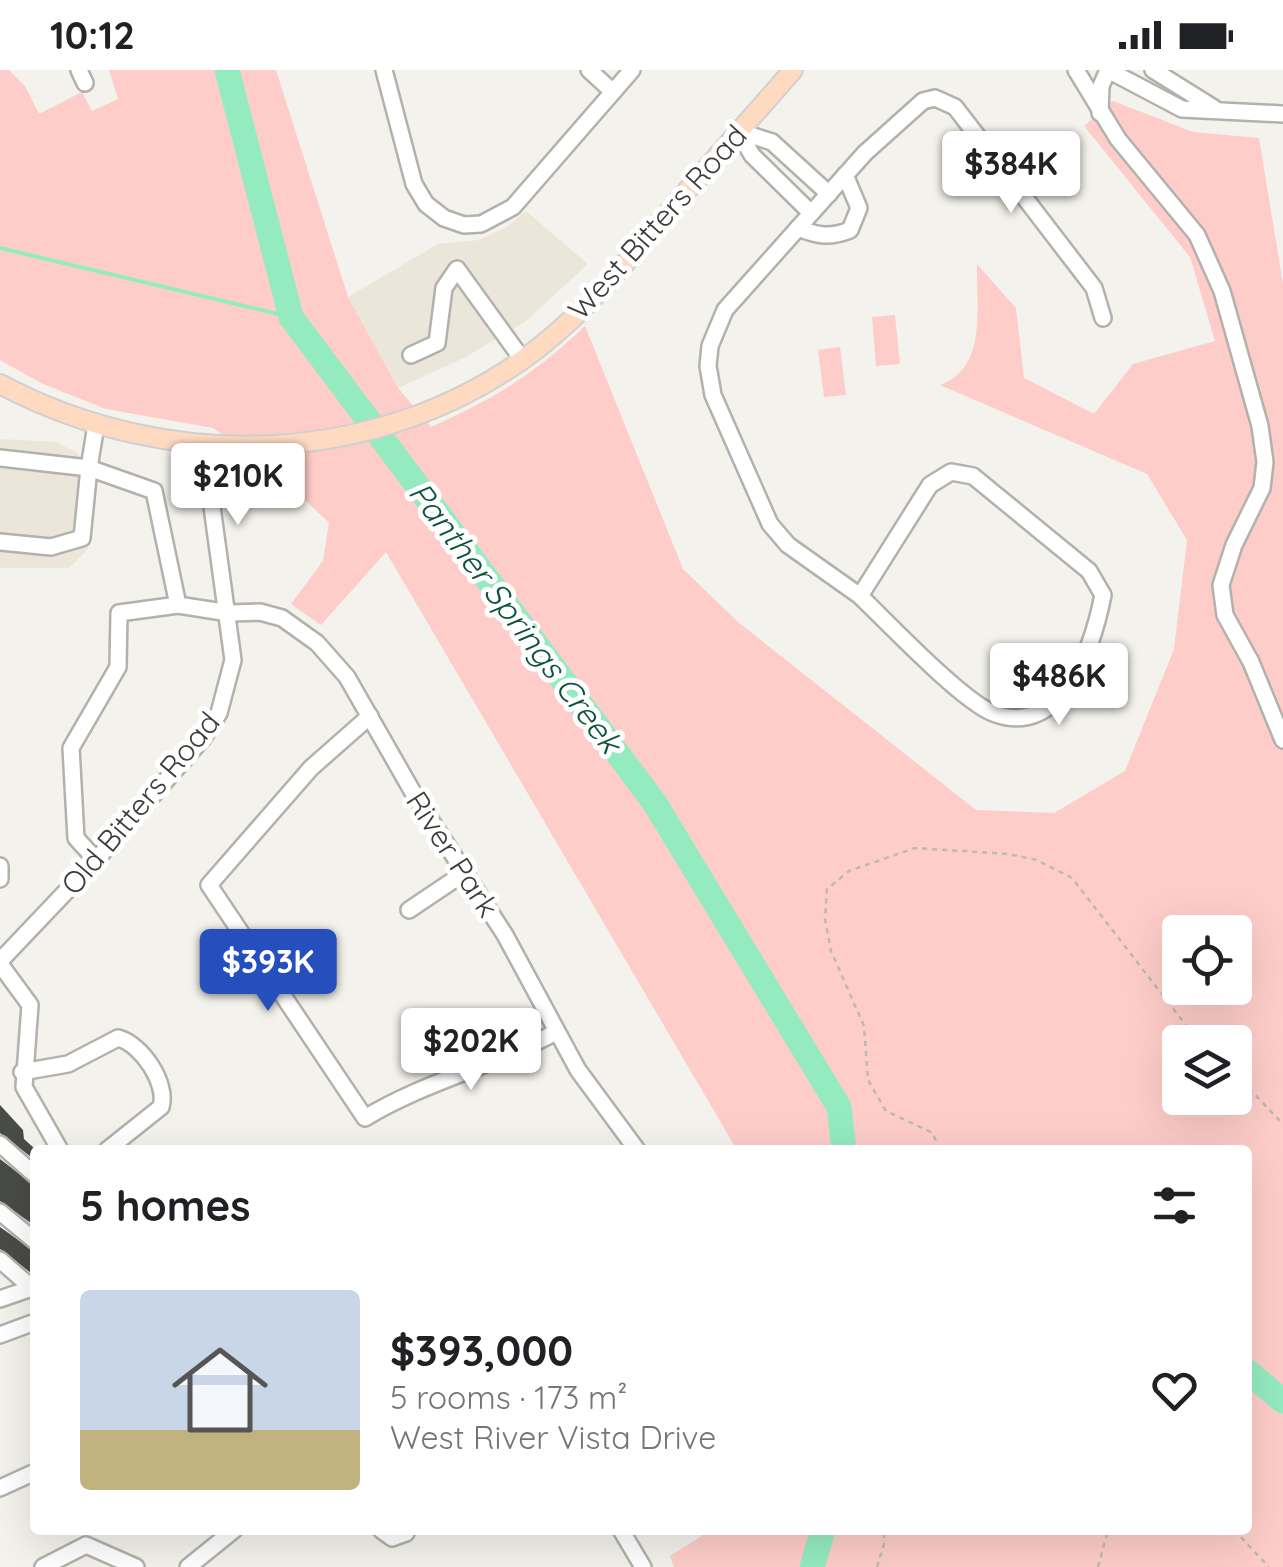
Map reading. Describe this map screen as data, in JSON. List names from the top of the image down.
{
  "streets": {
    "main road": ["West Bitters Road"],
    "street": ["Old Bitters Road", "River Park"]
  },
  "crossings": [
    ["West Bitters Road", "Old Bitters Road"],
    ["Old Bitters Road", "River Park"]
  ],
  "water": ["Panther Springs Creek"],
  "page": {
    "status": "10:12",
    "price": [
      "$384K",
      "$210K",
      "$486K",
      "$393K",
      "$202K"
    ],
    "heading": "5 homes",
    "list": [
      {
        "name": "$393,000",
        "note": "5 rooms · 173 m² · West River Vista Drive"
      }
    ]
  }
}
